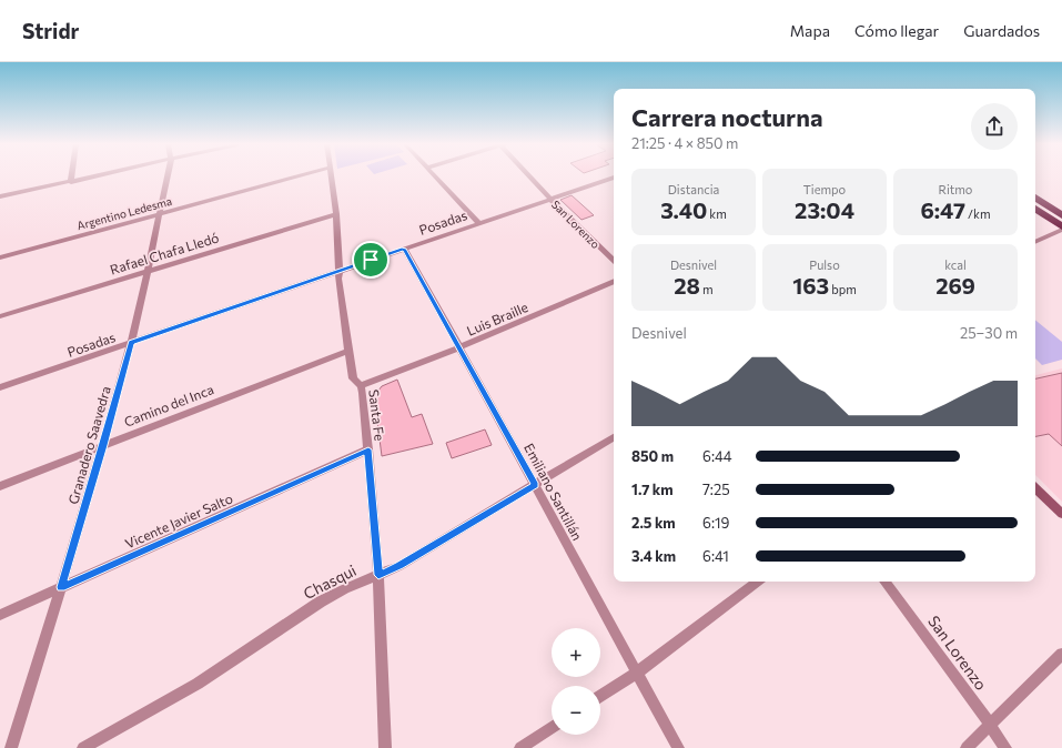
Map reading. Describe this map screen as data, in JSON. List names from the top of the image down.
{
  "streets": {
    "street": [
      "Argentino Ledesma",
      "Posadas",
      "San Lorenzo",
      "Rafael Chafa Lledó",
      "Luis Braille",
      "Camino del Inca",
      "Santa Fe",
      "Granadero Saavedra",
      "Emiliano Santillán",
      "Vicente Javier Salto",
      "Chasqui"
    ]
  },
  "crossings": [
    ["Argentino Ledesma", "Granadero Saavedra"],
    ["Posadas", "San Lorenzo"],
    ["Posadas", "Santa Fe"],
    ["Posadas", "Granadero Saavedra"],
    ["Posadas", "Emiliano Santillán"],
    ["Rafael Chafa Lledó", "Santa Fe"],
    ["Rafael Chafa Lledó", "Granadero Saavedra"],
    ["Luis Braille", "Santa Fe"],
    ["Luis Braille", "Emiliano Santillán"],
    ["Camino del Inca", "Santa Fe"],
    ["Camino del Inca", "Granadero Saavedra"],
    ["Santa Fe", "Vicente Javier Salto"],
    ["Santa Fe", "Chasqui"],
    ["Granadero Saavedra", "Vicente Javier Salto"],
    ["Emiliano Santillán", "Chasqui"]
  ],
  "page": {
    "header": "Stridr",
    "nav": ["Mapa", "Cómo llegar", "Guardados"],
    "heading": ["Carrera nocturna", "21:25 · 4 × 850 m"],
    "stats": [
      ["Distancia", "3.40 km"],
      ["Tiempo", "23:04"],
      ["Ritmo", "6:47 /km"],
      ["Desnivel", "28 m"],
      ["Pulso", "163 bpm"],
      ["kcal", "269"]
    ],
    "chart": ["Desnivel", "25–30 m"],
    "list": [
      {
        "name": "850 m",
        "note": "6:44"
      },
      {
        "name": "1.7 km",
        "note": "7:25"
      },
      {
        "name": "2.5 km",
        "note": "6:19"
      },
      {
        "name": "3.4 km",
        "note": "6:41"
      }
    ],
    "map_buttons": ["+", "−"]
  }
}
